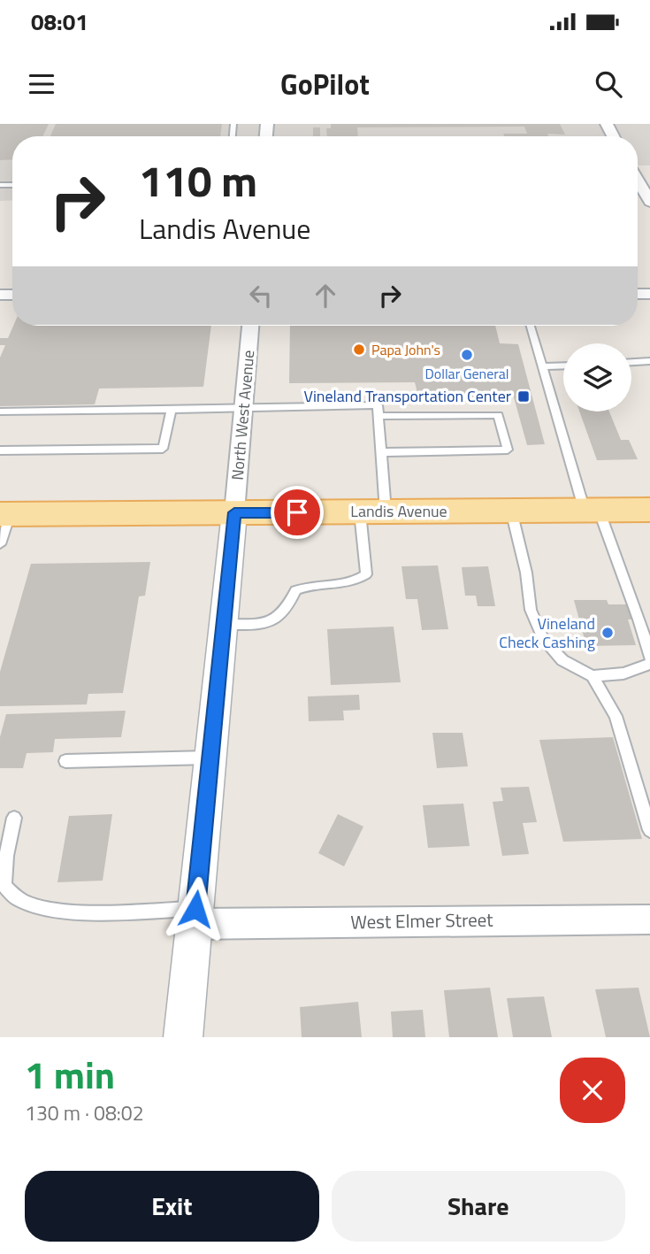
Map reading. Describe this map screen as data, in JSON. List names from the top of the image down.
{
  "streets": {
    "main road": ["Landis Avenue"],
    "street": ["North West Avenue", "West Elmer Street"]
  },
  "crossings": [
    ["North West Avenue", "Landis Avenue"]
  ],
  "places": {
    "other": ["Papa John's", "Dollar General", "Vineland Check Cashing"],
    "transit": ["Vineland Transportation Center"]
  },
  "page": {
    "status": "08:01",
    "header": "GoPilot",
    "turn": ["110 m", "Landis Avenue"],
    "heading": ["1 min", "130 m · 08:02"],
    "buttons": ["Exit", "Share"]
  }
}
